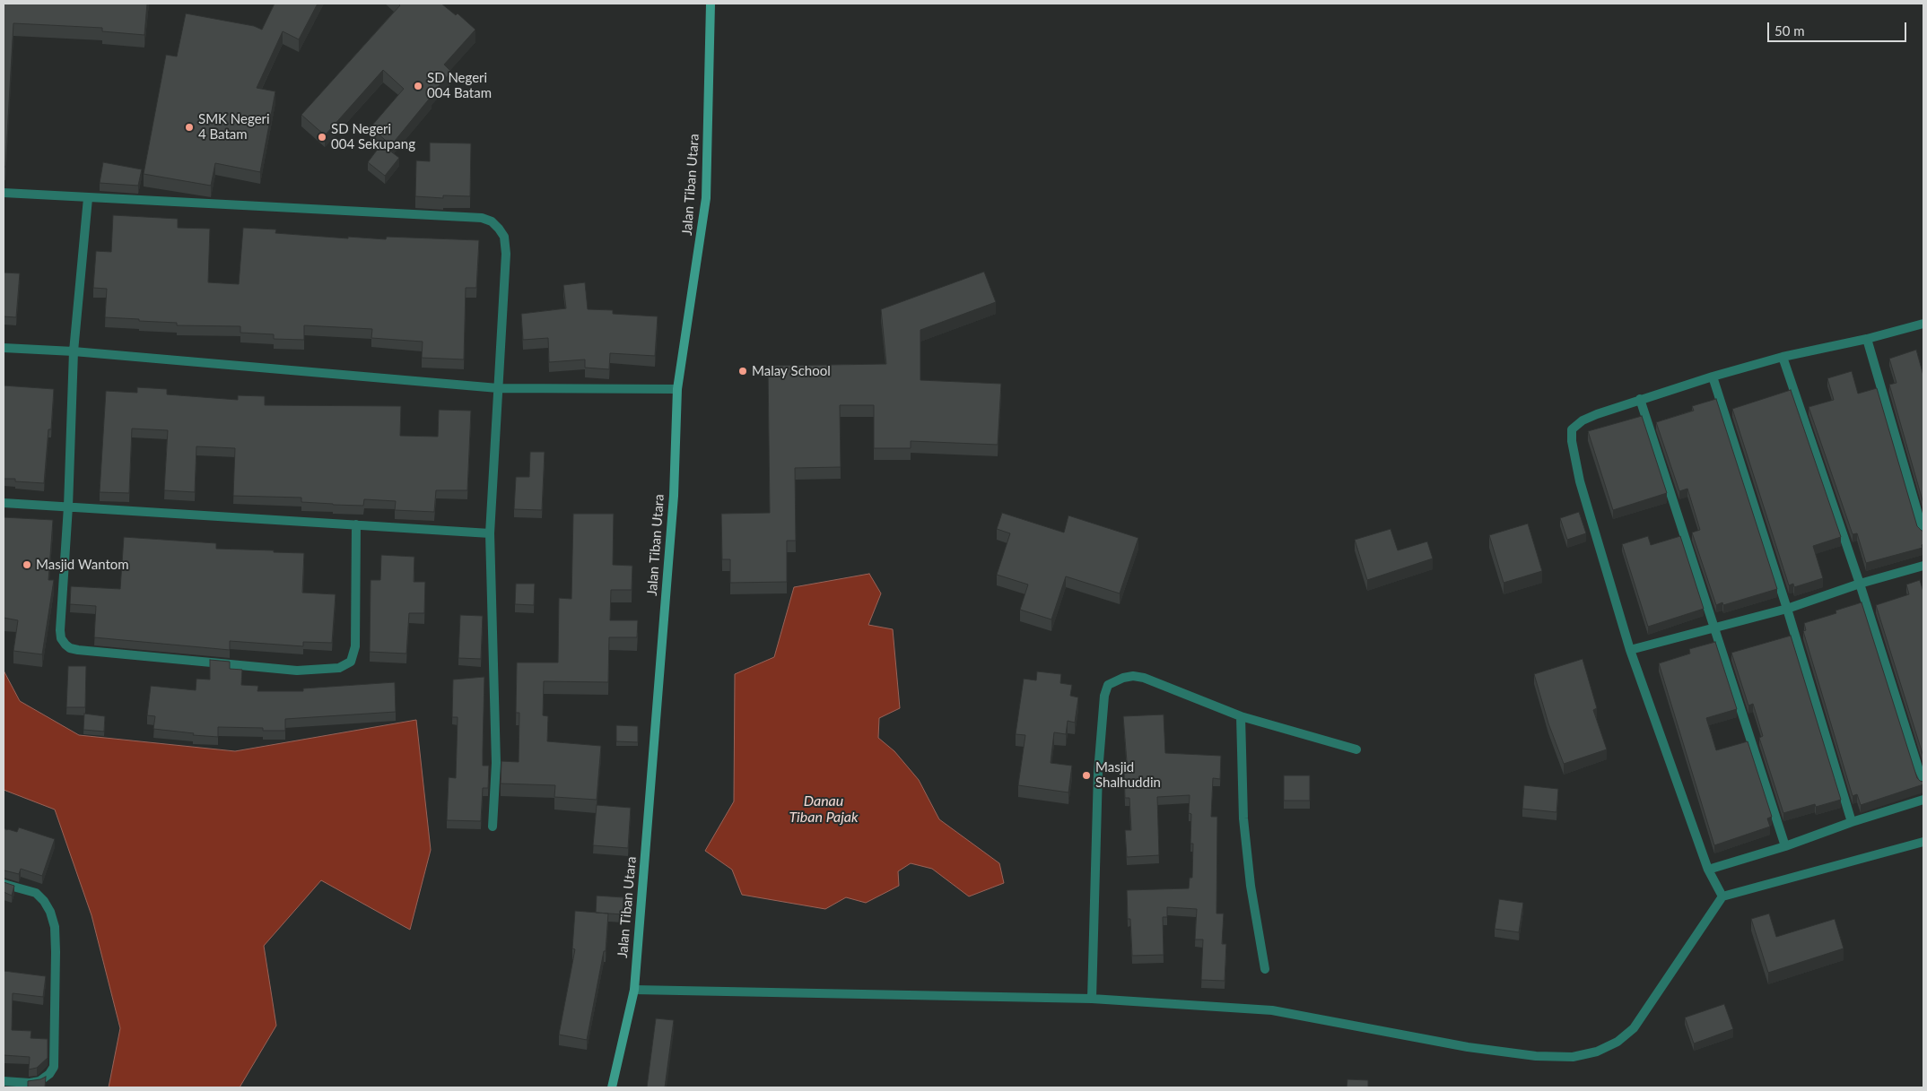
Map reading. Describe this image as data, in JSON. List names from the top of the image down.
{
  "streets": {
    "street": ["Jalan Tiban Utara"]
  },
  "water": ["Danau Tiban Pajak"],
  "places": [
    "SD Negeri 004 Batam",
    "SMK Negeri 4 Batam",
    "SD Negeri 004 Sekupang",
    "Malay School",
    "Masjid Wantom",
    "Masjid Shalhuddin"
  ],
  "scale_bar": "50 m"
}
